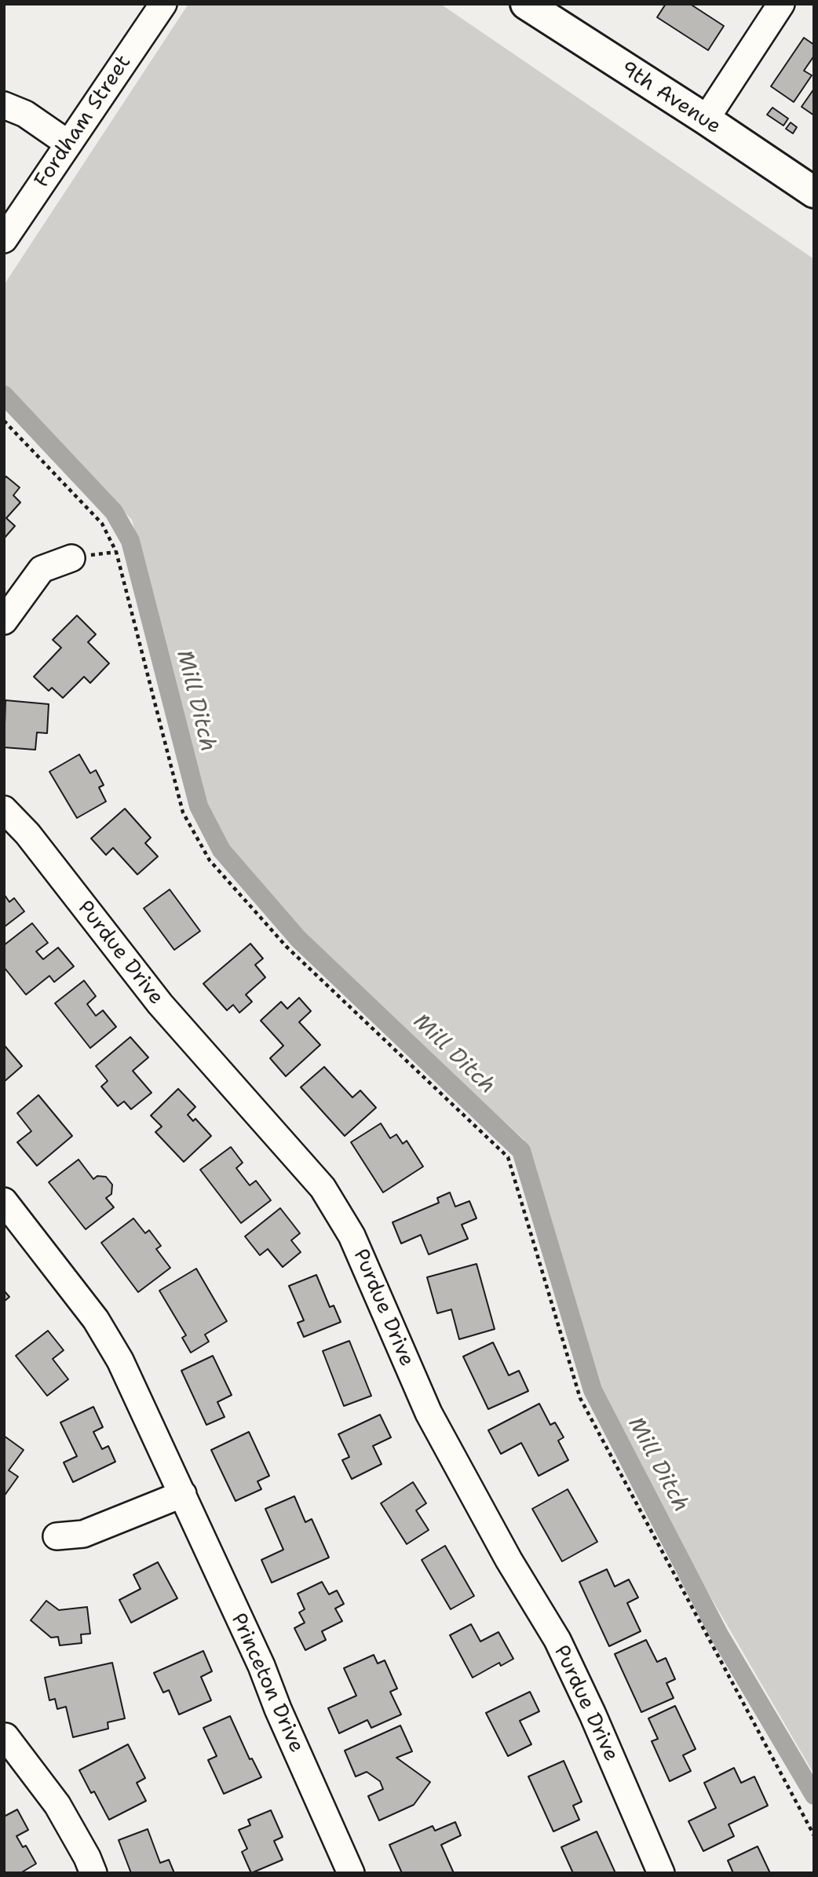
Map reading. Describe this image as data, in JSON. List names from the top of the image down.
{
  "streets": {
    "main road": ["9th Avenue"],
    "street": ["Fordham Street", "Purdue Drive", "Princeton Drive"]
  },
  "water": ["Mill Ditch"]
}
